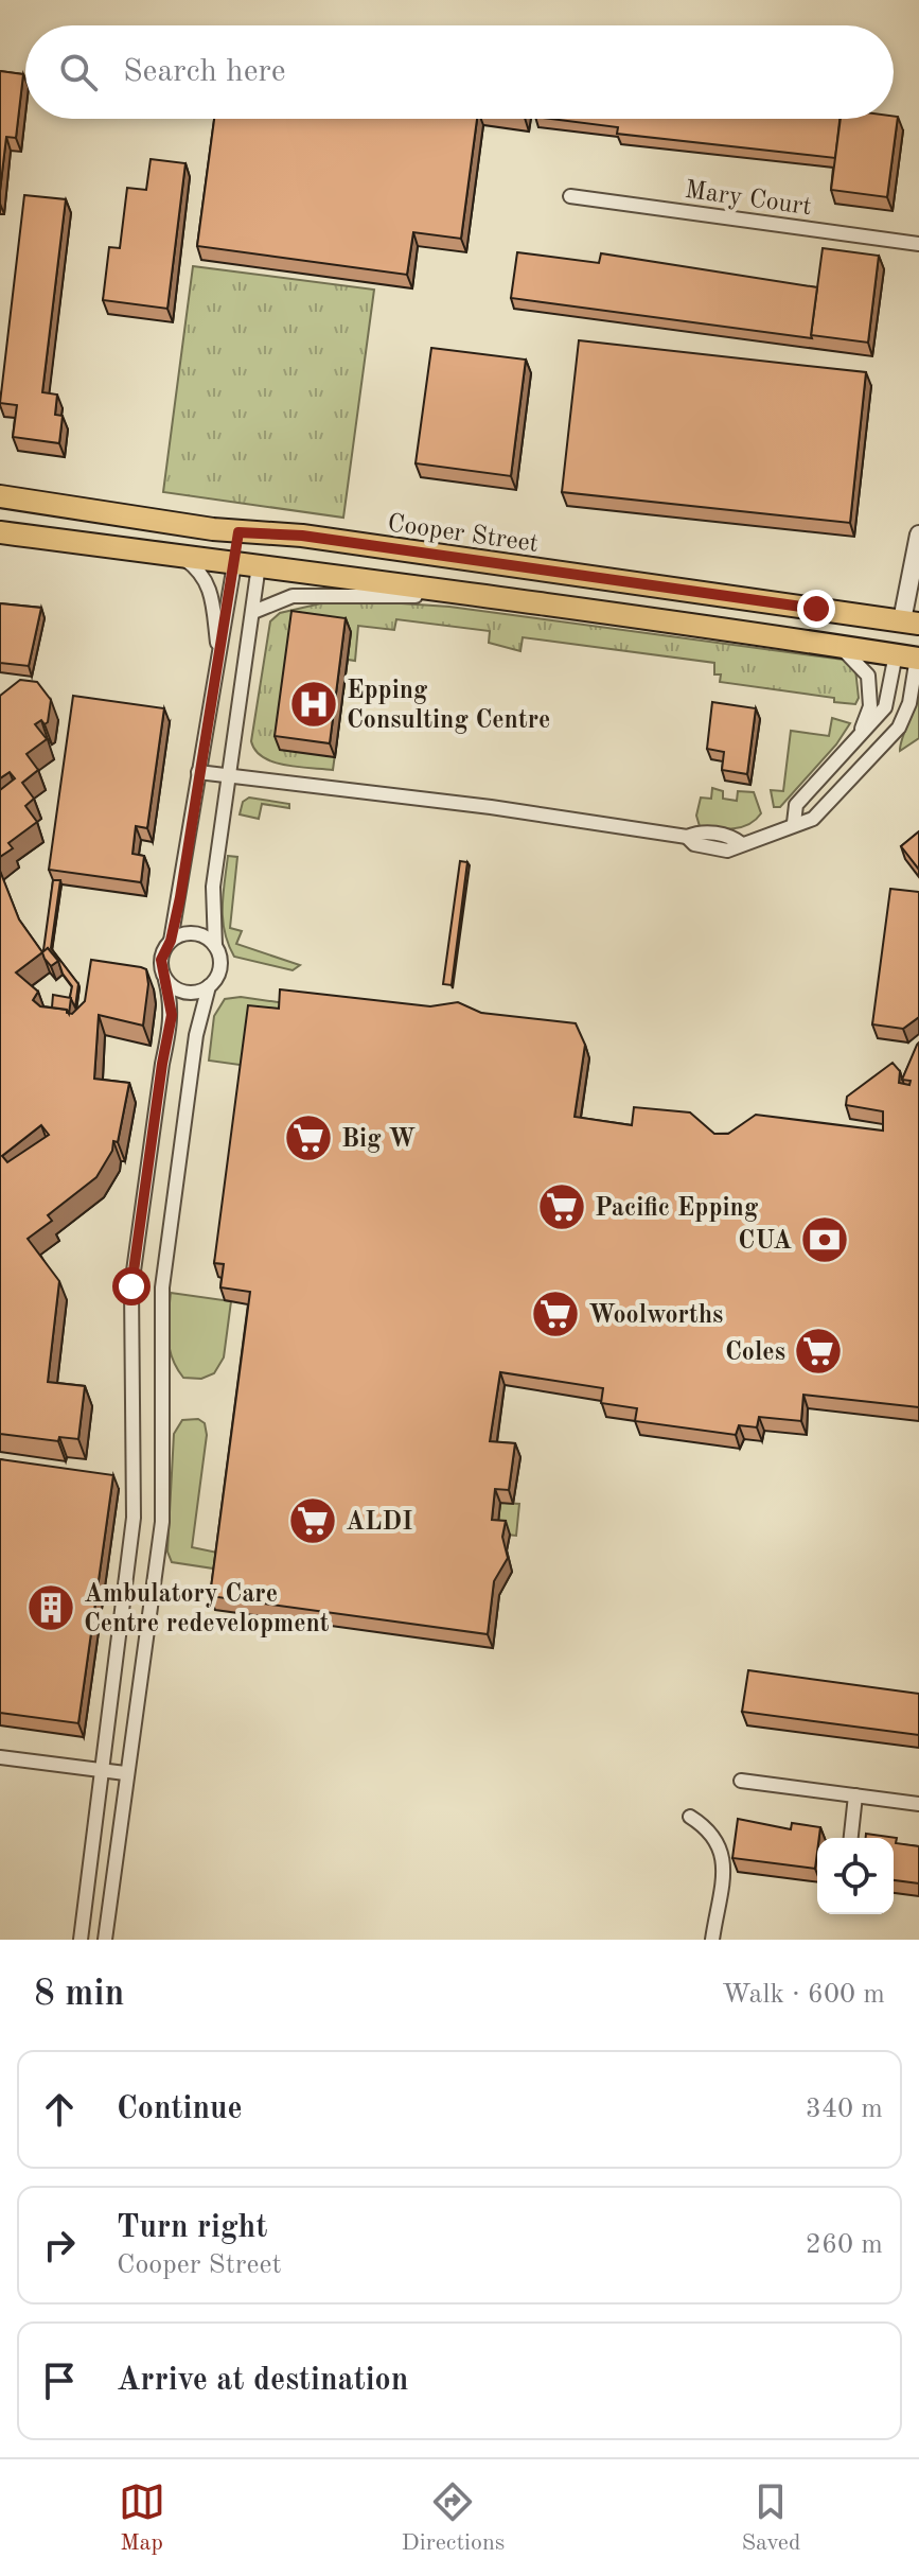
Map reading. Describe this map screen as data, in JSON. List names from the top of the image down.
{
  "streets": {
    "main road": ["Cooper Street"],
    "street": ["Mary Court"]
  },
  "places": {
    "hospital": ["Epping Consulting Centre"],
    "supermarket": [
      "Big W",
      "Pacific Epping",
      "Woolworths",
      "Coles",
      "ALDI"
    ],
    "bank": ["CUA"],
    "building": ["Ambulatory Care Centre redevelopment"]
  },
  "page": {
    "search": "Search here",
    "heading": ["8 min", "Walk · 600 m"],
    "list": [
      ["Continue", "340 m"],
      ["Turn right", "Cooper Street", "260 m"],
      "Arrive at destination"
    ],
    "nav": ["Map", "Directions", "Saved"]
  }
}
